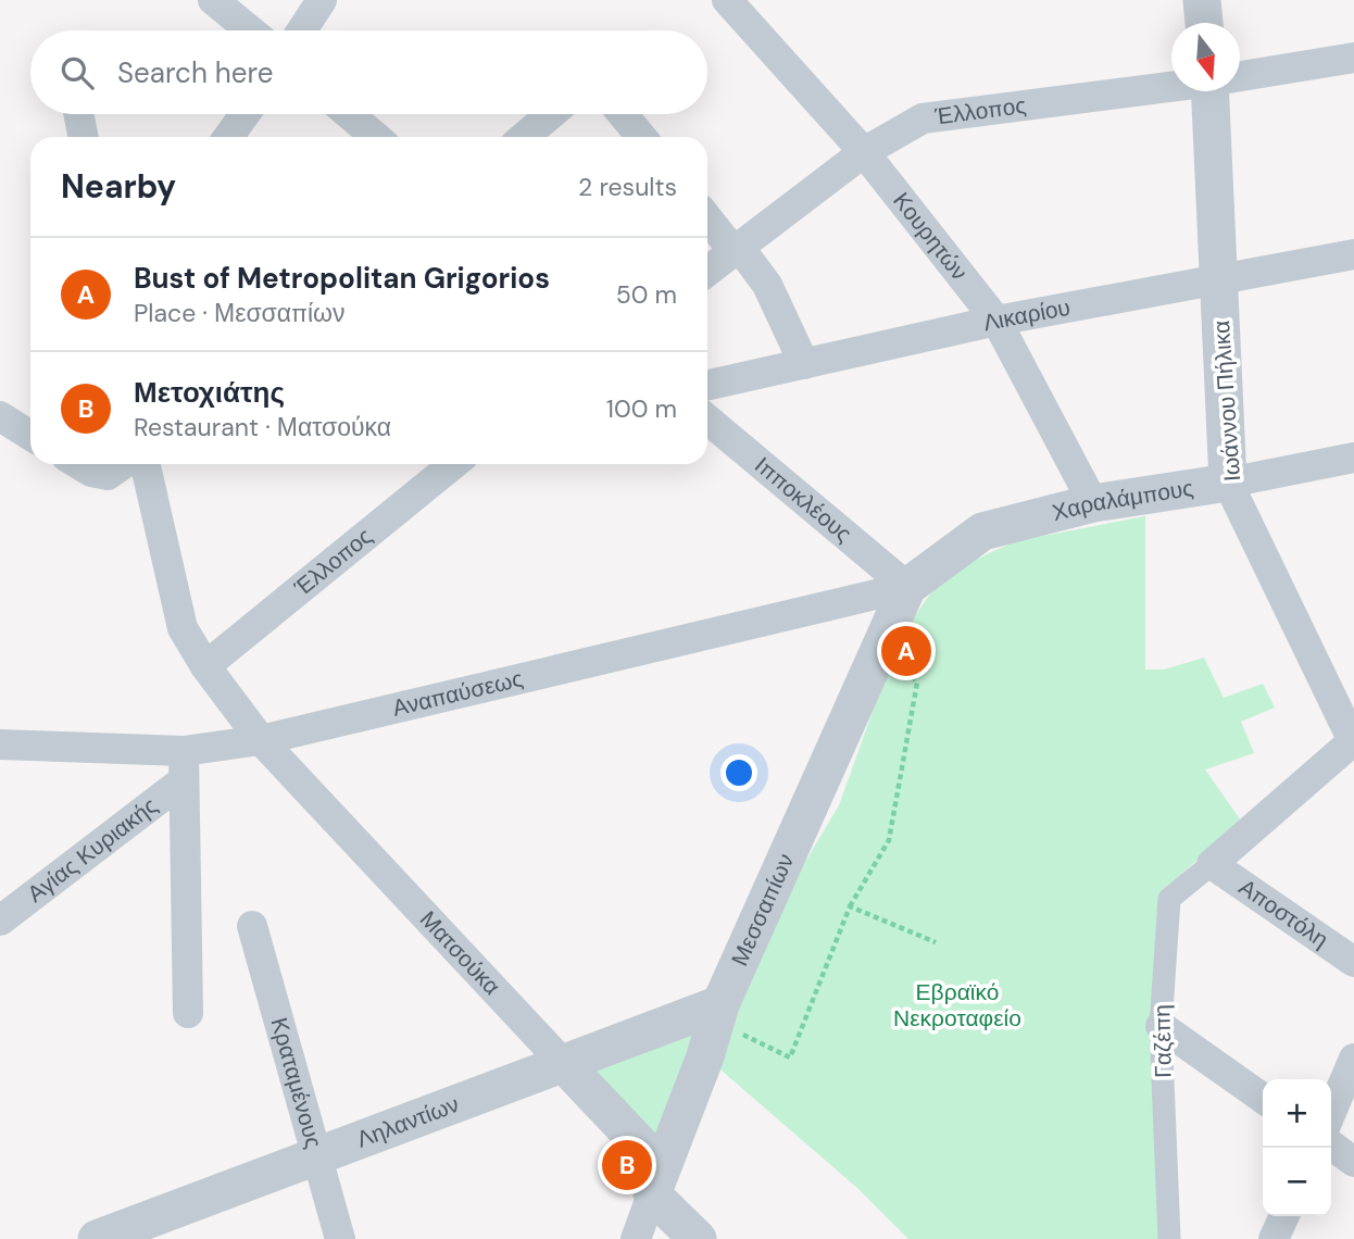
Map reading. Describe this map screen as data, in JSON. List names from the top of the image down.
{
  "streets": {
    "street": [
      "Έλλοπος",
      "Κουρητών",
      "Λικαρίου",
      "Ιωάννου Πήλικα",
      "Ιπποκλέους",
      "Χαραλάμπους",
      "Αναπαύσεως",
      "Αγίας Κυριακής",
      "Μεσσαπίων",
      "Αποστόλη",
      "Ματσούκα",
      "Γαζέπη",
      "Κραταμένους",
      "Ληλαντίων"
    ]
  },
  "crossings": [
    ["Έλλοπος", "Κουρητών"],
    ["Κουρητών", "Λικαρίου"],
    ["Κουρητών", "Χαραλάμπους"],
    ["Λικαρίου", "Ιωάννου Πήλικα"],
    ["Ιωάννου Πήλικα", "Χαραλάμπους"],
    ["Ιπποκλέους", "Χαραλάμπους"],
    ["Ιπποκλέους", "Αναπαύσεως"],
    ["Ιπποκλέους", "Μεσσαπίων"],
    ["Χαραλάμπους", "Αναπαύσεως"],
    ["Χαραλάμπους", "Μεσσαπίων"],
    ["Αναπαύσεως", "Αγίας Κυριακής"],
    ["Αναπαύσεως", "Μεσσαπίων"],
    ["Αναπαύσεως", "Ματσούκα"],
    ["Μεσσαπίων", "Ματσούκα"],
    ["Μεσσαπίων", "Ληλαντίων"],
    ["Αποστόλη", "Γαζέπη"],
    ["Ματσούκα", "Ληλαντίων"],
    ["Κραταμένους", "Ληλαντίων"]
  ],
  "parks": ["Εβραϊκό Νεκροταφείο"],
  "north": "bottom",
  "page": {
    "search": "Search here",
    "heading": ["Nearby", "2 results"],
    "list": [
      {
        "mark": "A",
        "name": "Bust of Metropolitan Grigorios",
        "note": "Place · Μεσσαπίων",
        "value": "50 m"
      },
      {
        "mark": "B",
        "name": "Μετοχιάτης",
        "note": "Restaurant · Ματσούκα",
        "value": "100 m"
      }
    ],
    "pins": ["A", "B"],
    "map_buttons": ["+", "−"]
  }
}
